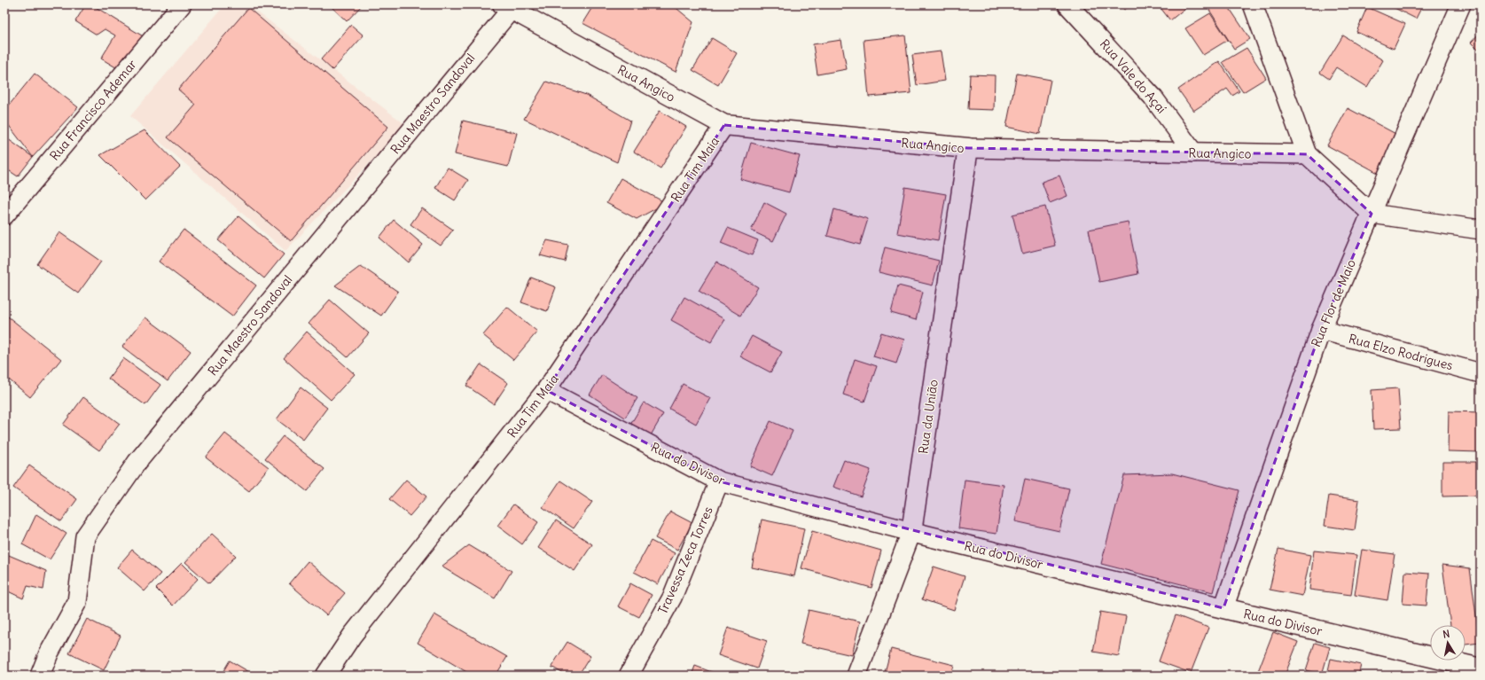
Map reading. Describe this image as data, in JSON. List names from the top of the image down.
{
  "streets": {
    "street": [
      "Rua Vale do Açaí",
      "Rua Angico",
      "Rua Maestro Sandoval",
      "Rua Francisco Ademar",
      "Rua Tim Maia",
      "Rua Flor de Maio",
      "Rua Elzo Rodrigues",
      "Rua da União",
      "Rua do Divisor",
      "Travessa Zeca Torres"
    ]
  },
  "crossings": [
    ["Rua Vale do Açaí", "Rua Angico"],
    ["Rua Angico", "Rua Maestro Sandoval"],
    ["Rua Angico", "Rua Tim Maia"],
    ["Rua Angico", "Rua da União"],
    ["Rua Tim Maia", "Rua do Divisor"],
    ["Rua Flor de Maio", "Rua Elzo Rodrigues"],
    ["Rua Flor de Maio", "Rua do Divisor"],
    ["Rua da União", "Rua do Divisor"],
    ["Rua do Divisor", "Travessa Zeca Torres"]
  ],
  "north": "top"
}
